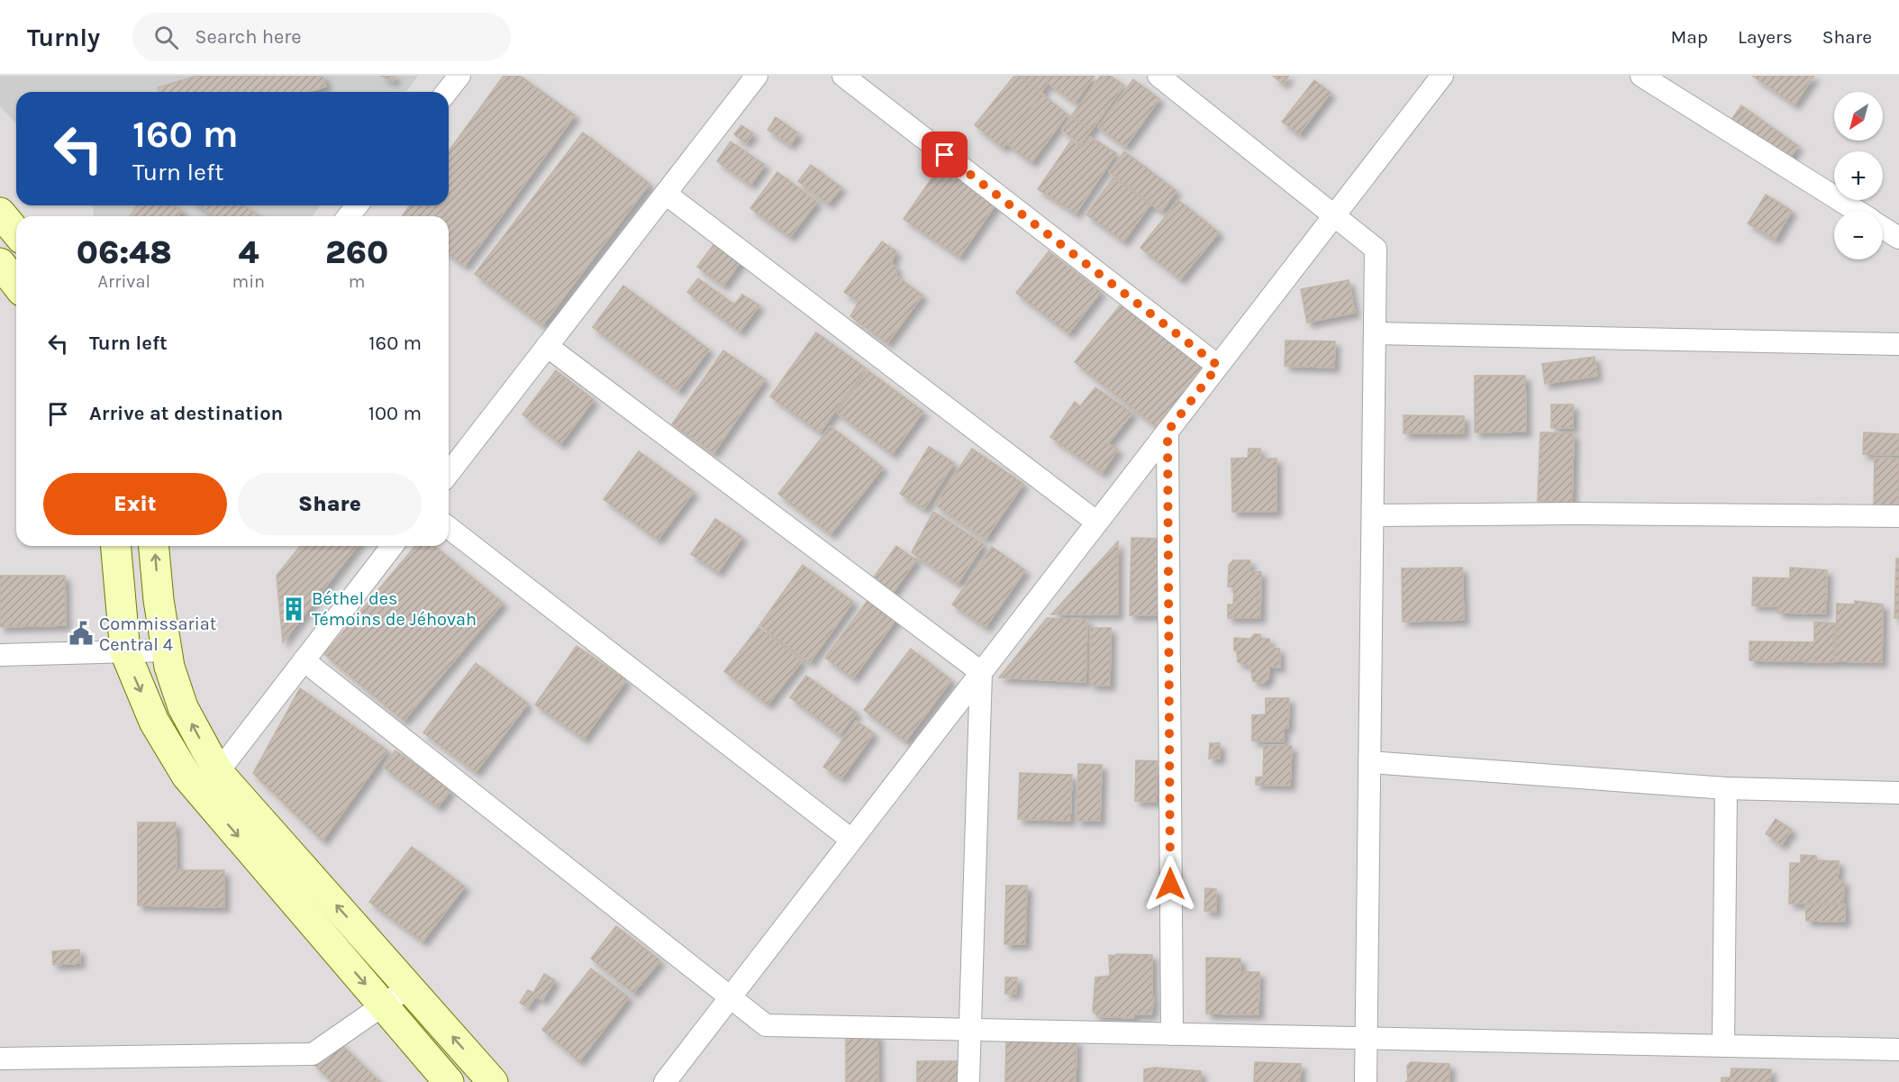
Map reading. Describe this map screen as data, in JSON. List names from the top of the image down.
{
  "places": {
    "building": ["Béthel des Témoins de Jéhovah"],
    "public building": ["Commissariat Central 4"]
  },
  "north": "bottom left",
  "page": {
    "header": "Turnly",
    "search": "Search here",
    "nav": ["Map", "Layers", "Share"],
    "map_buttons": ["+", "−"],
    "turn": ["160 m", "Turn left"],
    "eta": [
      "06:48",
      "Arrival",
      "4",
      "min",
      "260",
      "m"
    ],
    "list": [
      {
        "name": "Turn left",
        "value": "160 m"
      },
      {
        "name": "Arrive at destination",
        "value": "100 m"
      }
    ],
    "buttons": ["Exit", "Share"]
  }
}
